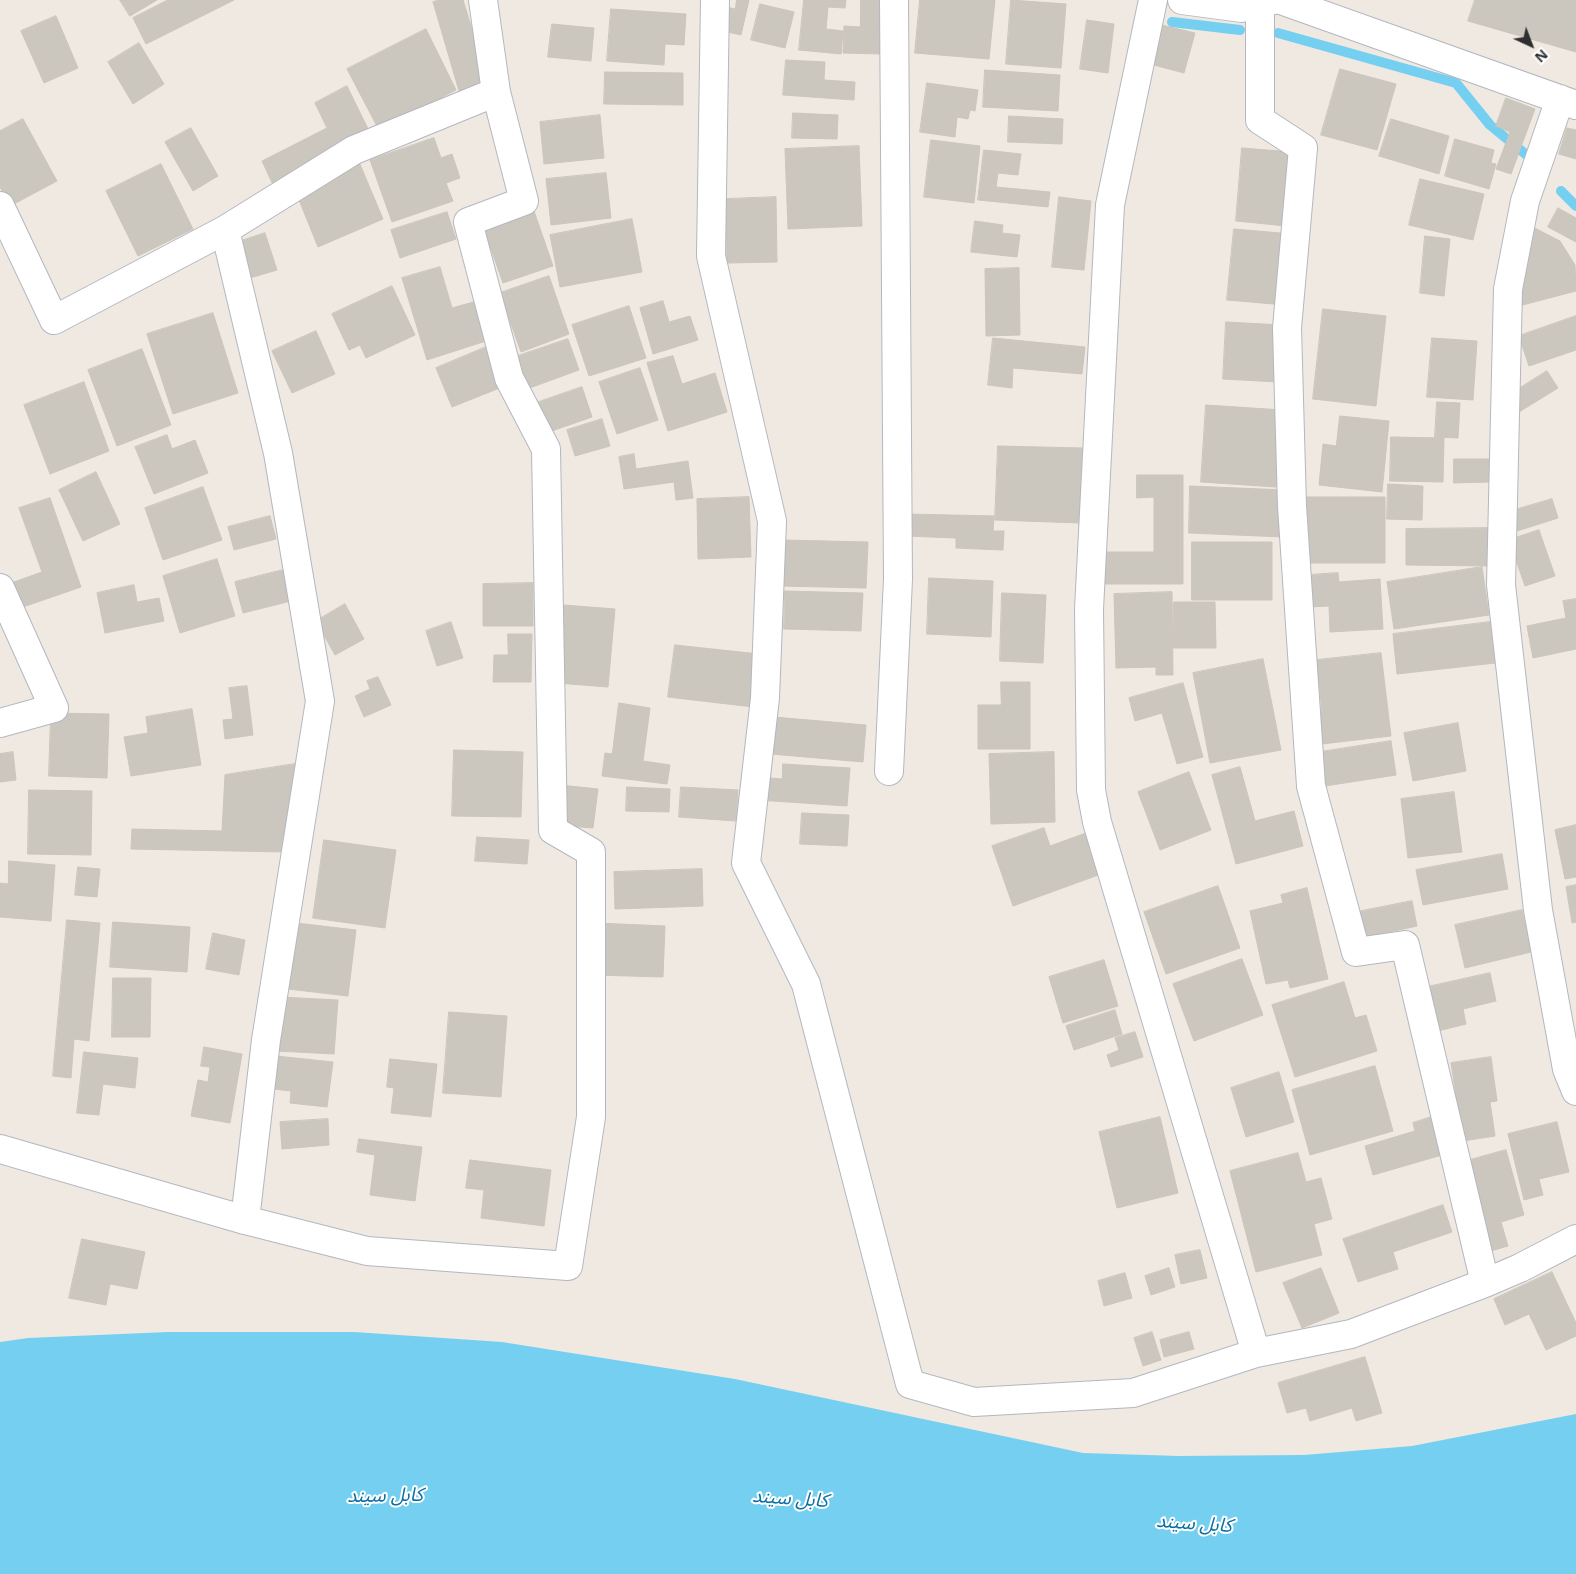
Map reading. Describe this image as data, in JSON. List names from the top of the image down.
{
  "water": ["کابل سيند"],
  "north": "bottom right"
}
